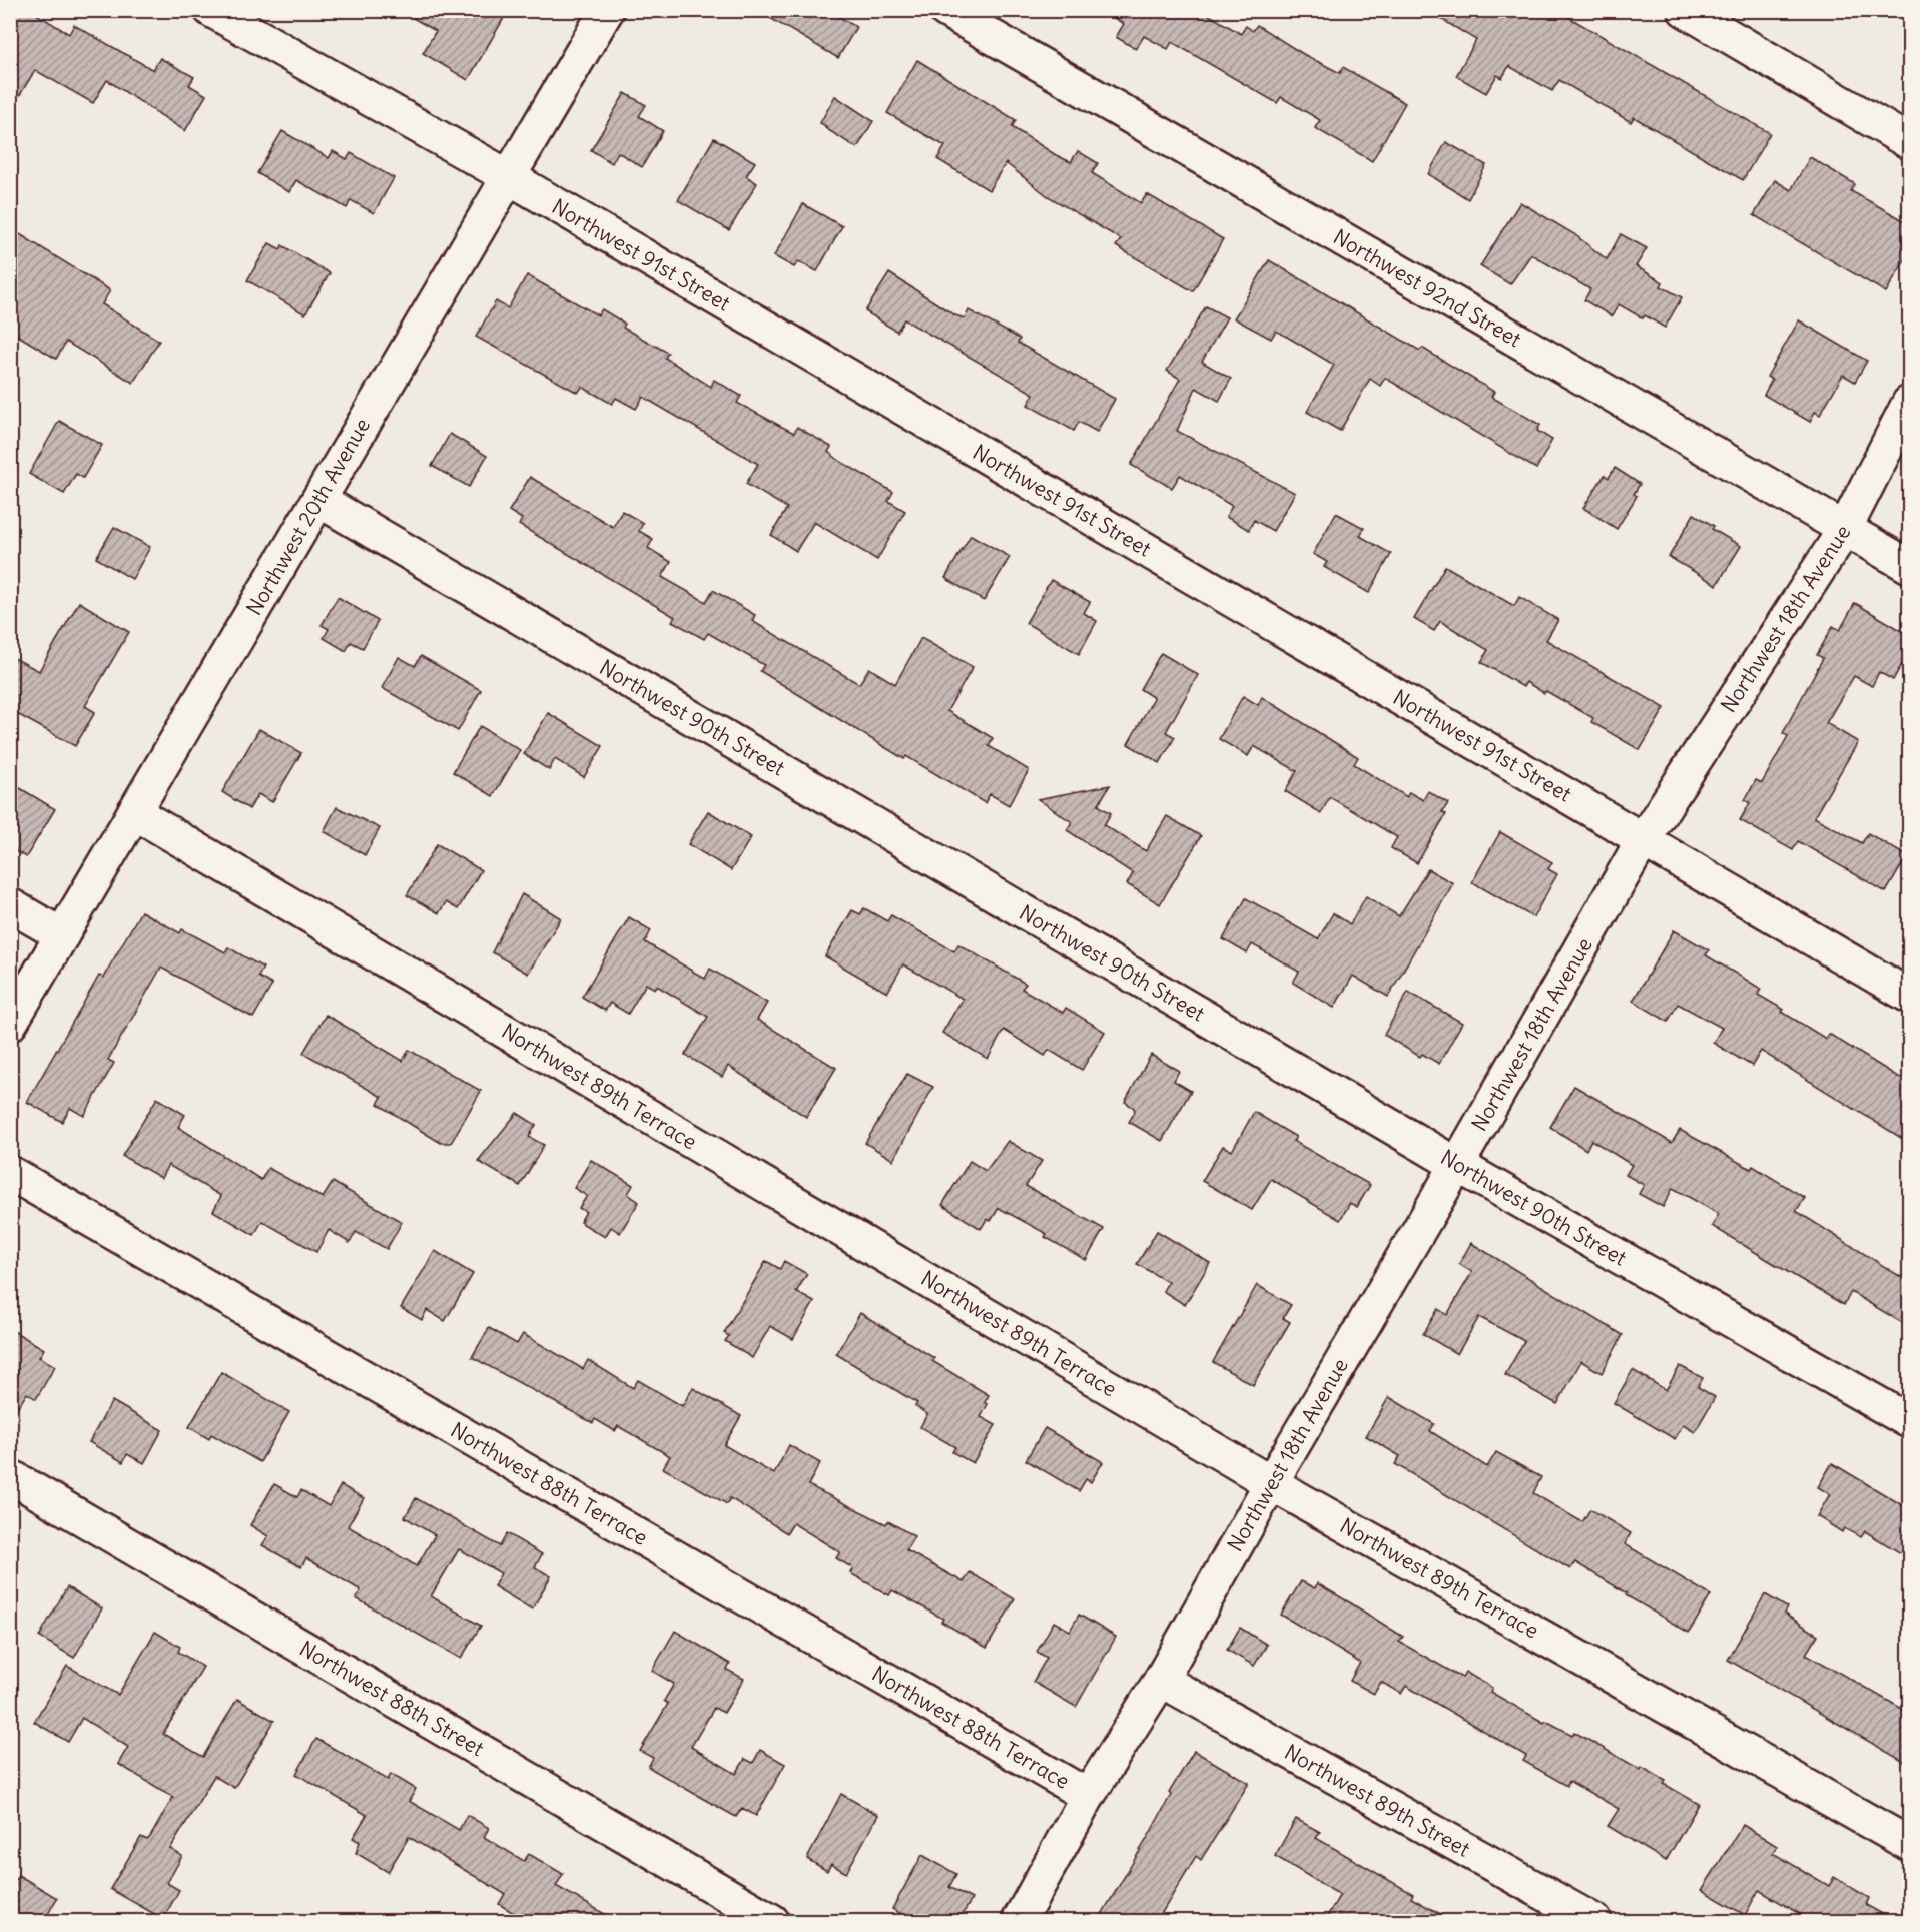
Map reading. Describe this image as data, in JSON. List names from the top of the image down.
{
  "streets": {
    "street": [
      "Northwest 91st Street",
      "Northwest 92nd Street",
      "Northwest 20th Avenue",
      "Northwest 18th Avenue",
      "Northwest 90th Street",
      "Northwest 89th Terrace",
      "Northwest 88th Terrace",
      "Northwest 88th Street",
      "Northwest 89th Street"
    ]
  },
  "crossings": [
    ["Northwest 91st Street", "Northwest 20th Avenue"],
    ["Northwest 91st Street", "Northwest 18th Avenue"],
    ["Northwest 92nd Street", "Northwest 18th Avenue"],
    ["Northwest 20th Avenue", "Northwest 90th Street"],
    ["Northwest 20th Avenue", "Northwest 89th Terrace"],
    ["Northwest 18th Avenue", "Northwest 90th Street"],
    ["Northwest 18th Avenue", "Northwest 89th Terrace"],
    ["Northwest 18th Avenue", "Northwest 88th Terrace"],
    ["Northwest 18th Avenue", "Northwest 89th Street"]
  ]
}
